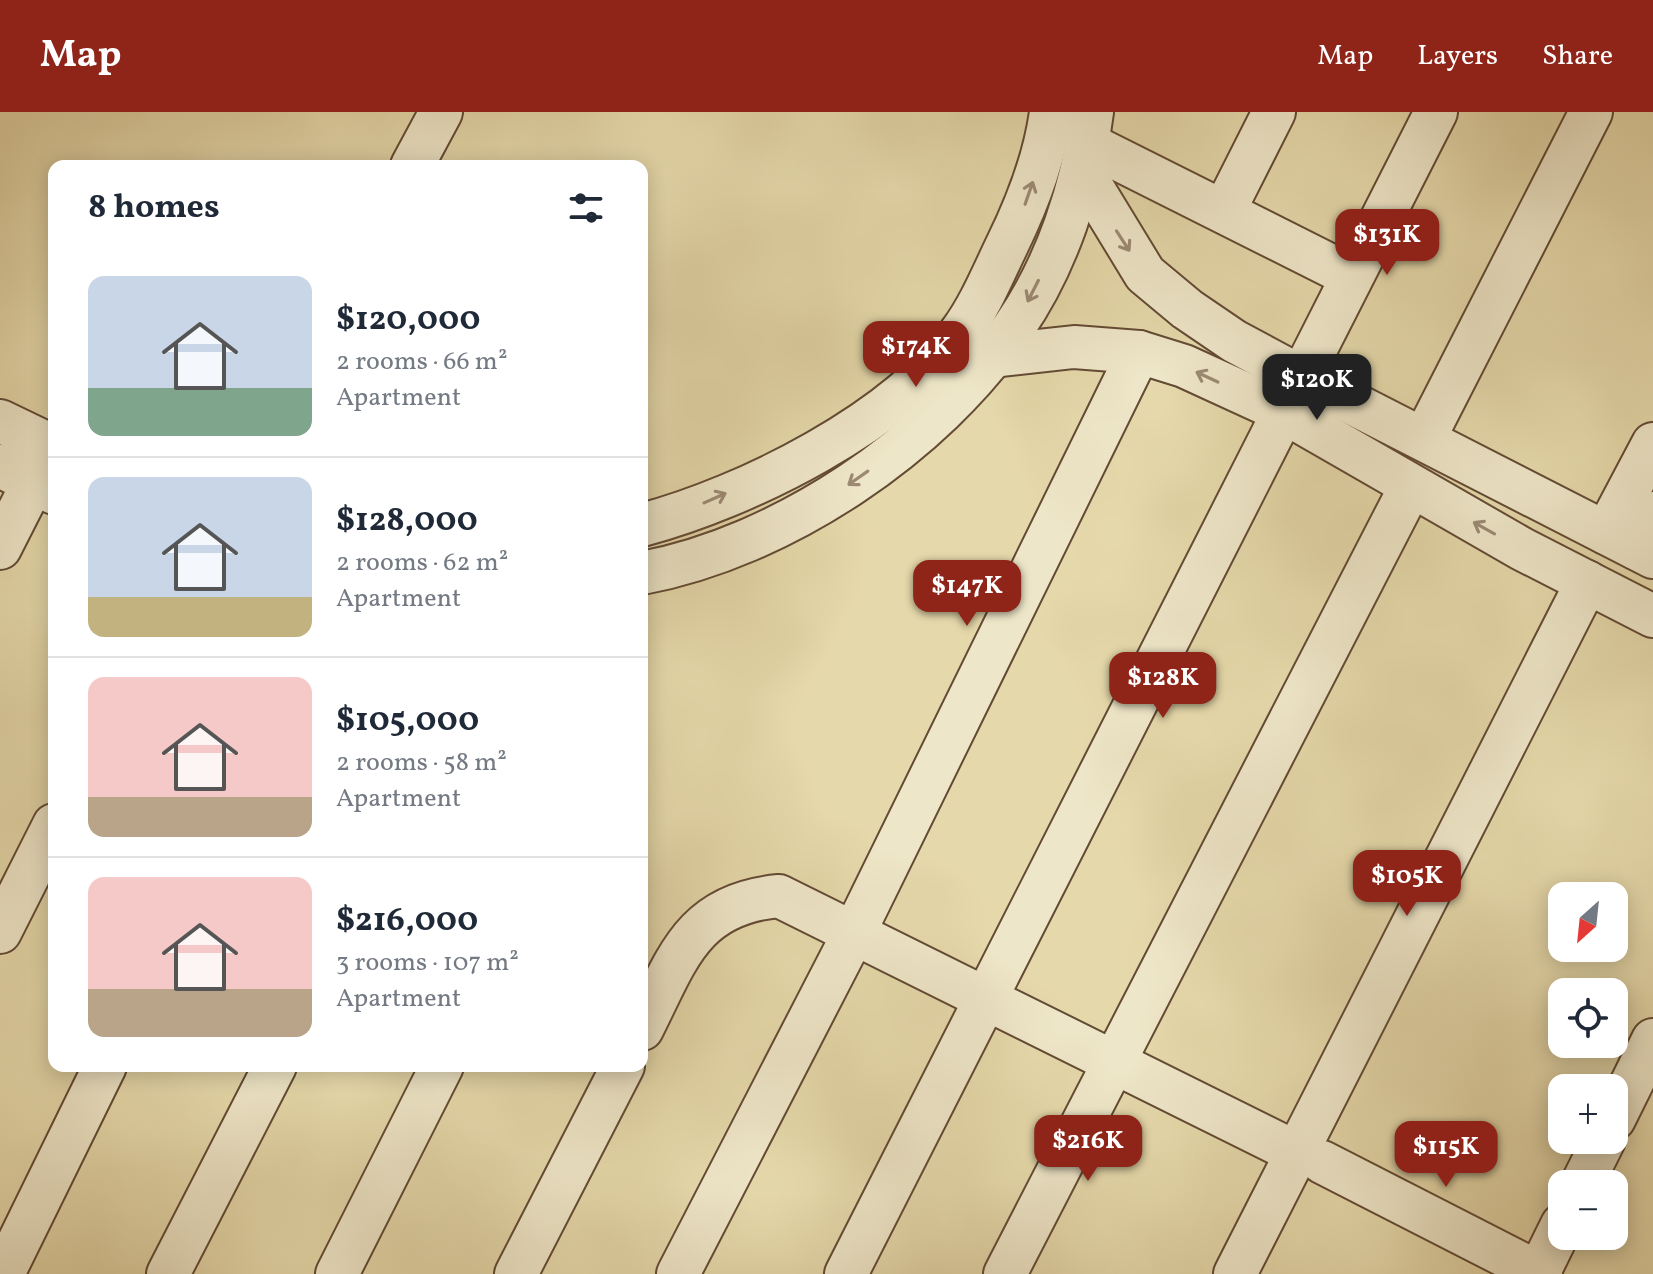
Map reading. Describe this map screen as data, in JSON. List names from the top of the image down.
{
  "north": "bottom left",
  "page": {
    "header": "Map",
    "nav": ["Map", "Layers", "Share"],
    "heading": "8 homes",
    "price": [
      "$131K",
      "$174K",
      "$120K",
      "$147K",
      "$128K",
      "$105K",
      "$216K",
      "$115K"
    ],
    "list": [
      {
        "name": "$120,000",
        "note": "2 rooms · 66 m² · Apartment"
      },
      {
        "name": "$128,000",
        "note": "2 rooms · 62 m² · Apartment"
      },
      {
        "name": "$105,000",
        "note": "2 rooms · 58 m² · Apartment"
      },
      {
        "name": "$216,000",
        "note": "3 rooms · 107 m² · Apartment"
      }
    ],
    "map_buttons": ["+", "−"]
  }
}
